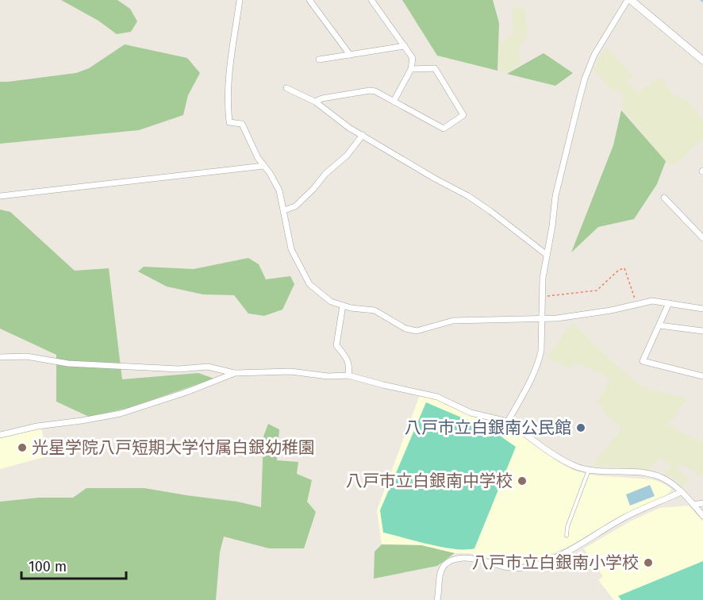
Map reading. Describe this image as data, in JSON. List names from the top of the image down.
{
  "places": [
    "八戸市立白銀南公民館",
    "光星学院八戸短期大学付属白銀幼稚園",
    "八戸市立白銀南中学校",
    "八戸市立白銀南小学校"
  ],
  "scale_bar": "100 m"
}
